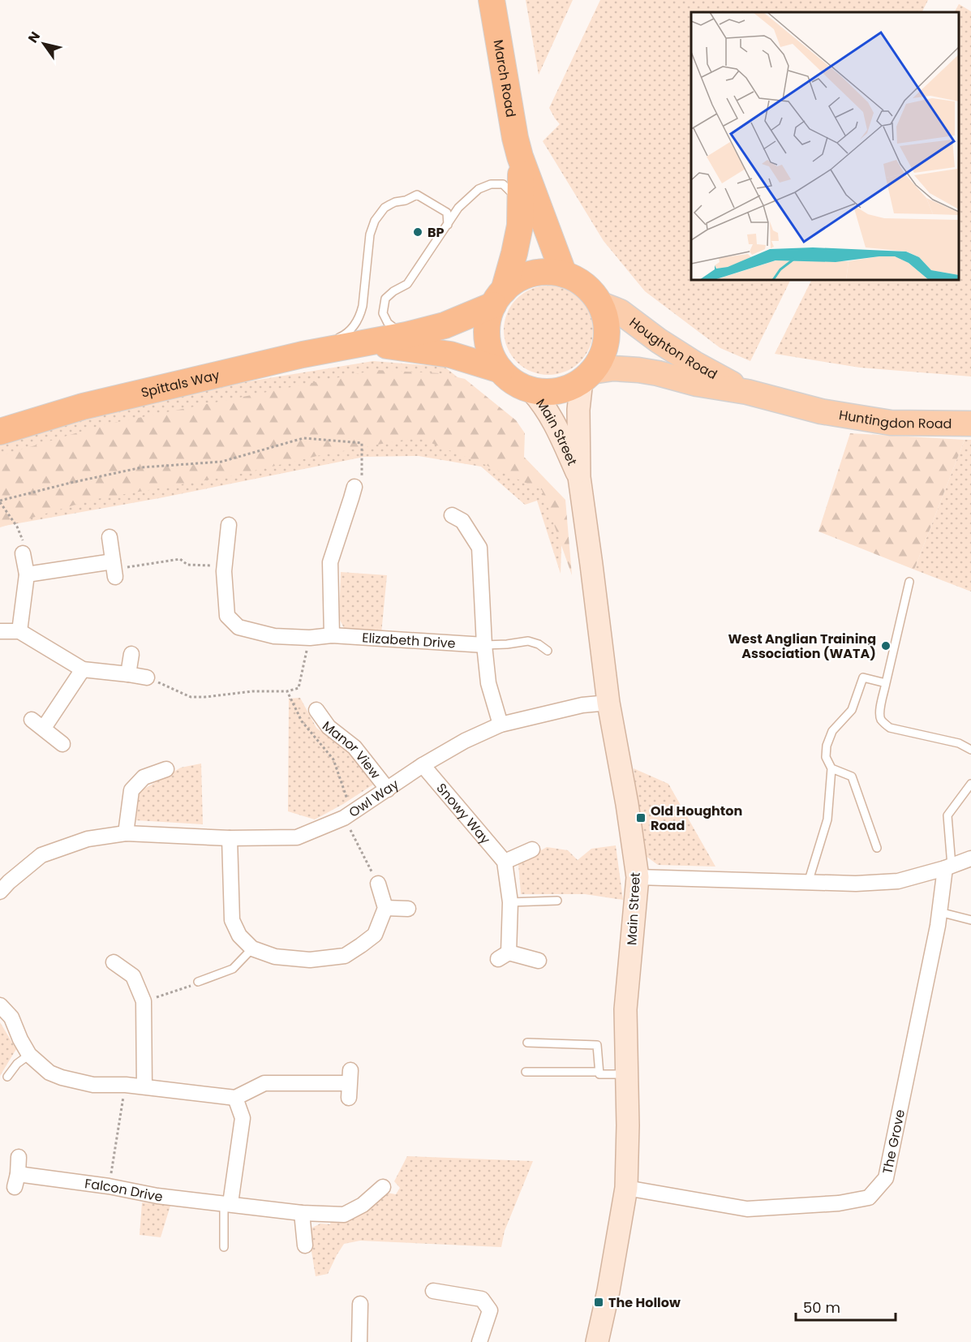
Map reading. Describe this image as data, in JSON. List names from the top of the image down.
{
  "streets": {
    "highway": ["March Road", "Spittals Way"],
    "main road": ["Houghton Road", "Huntingdon Road", "Main Street"],
    "street": [
      "Elizabeth Drive",
      "Manor View",
      "Owl Way",
      "Snowy Way",
      "The Grove",
      "Falcon Drive"
    ]
  },
  "crossings": [
    ["Houghton Road", "Spittals Way"],
    ["Houghton Road", "Huntingdon Road"],
    ["Houghton Road", "Main Street"],
    ["Spittals Way", "Main Street"],
    ["Main Street", "Owl Way"],
    ["Main Street", "The Grove"],
    ["Manor View", "Owl Way"],
    ["Owl Way", "Snowy Way"]
  ],
  "places": {
    "other": ["BP", "West Anglian Training Association (WATA)"],
    "transit": ["Old Houghton Road", "The Hollow"]
  },
  "scale_bar": "50 m",
  "north": "top left"
}
